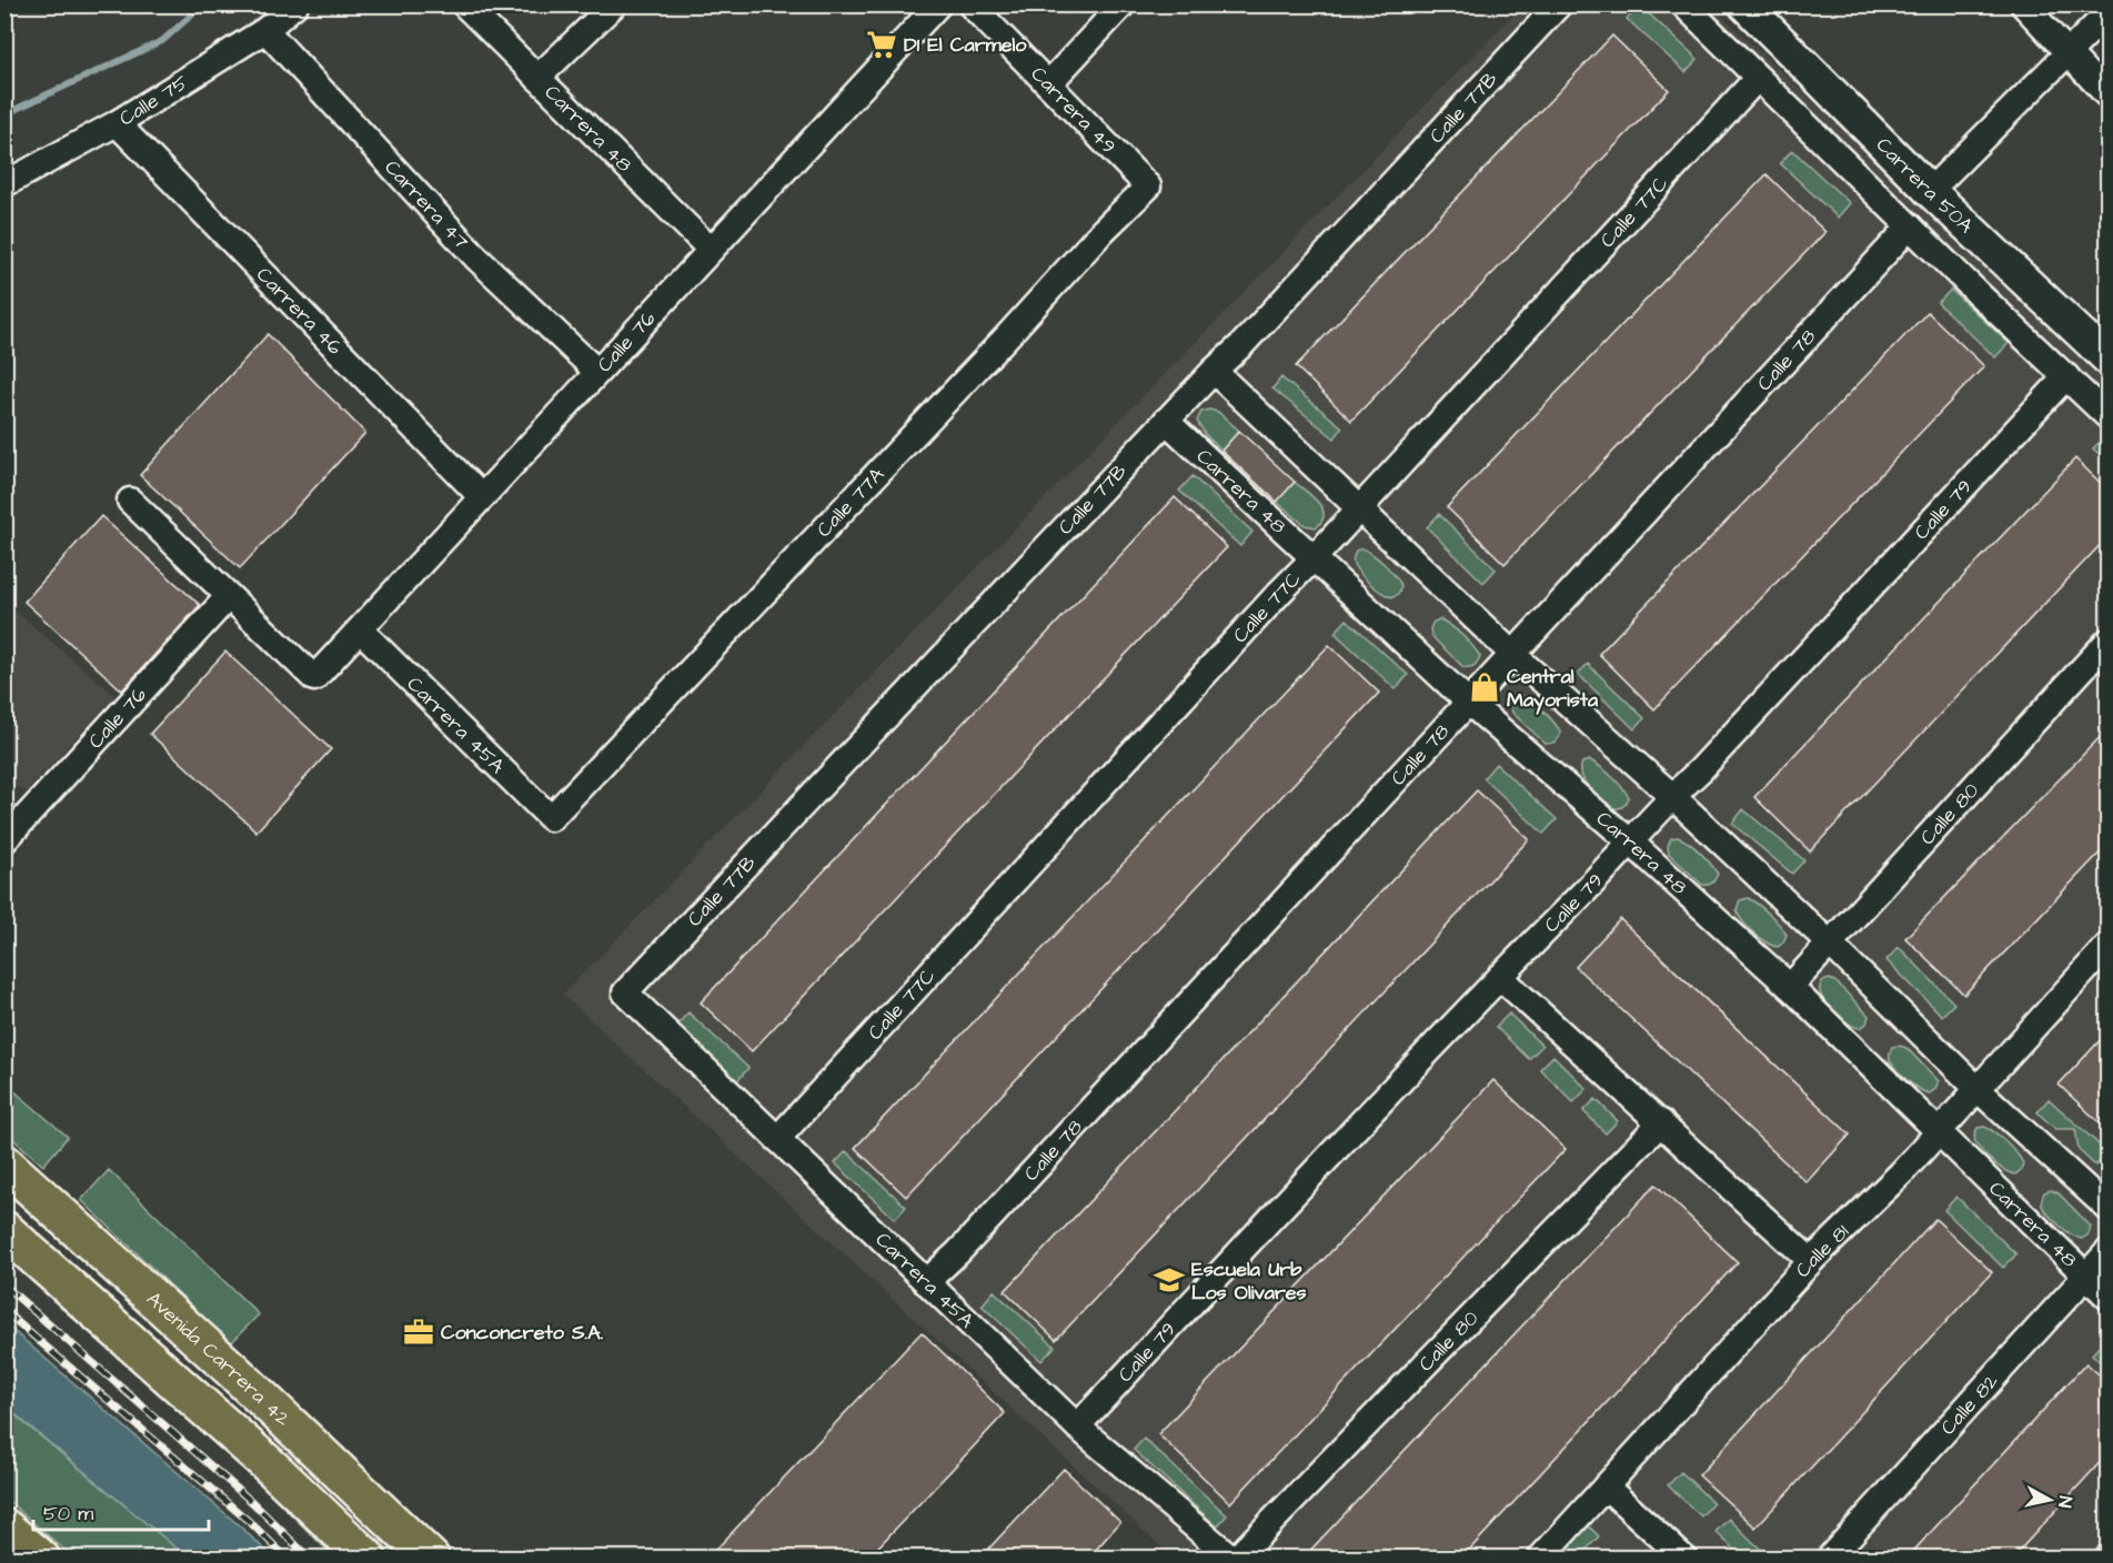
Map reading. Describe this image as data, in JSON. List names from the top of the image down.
{
  "streets": {
    "highway": ["Avenida Carrera 42"],
    "street": [
      "Calle 75",
      "Calle 77B",
      "Carrera 49",
      "Carrera 48",
      "Carrera 50A",
      "Carrera 47",
      "Calle 77C",
      "Carrera 46",
      "Calle 76",
      "Calle 78",
      "Calle 77A",
      "Calle 79",
      "Carrera 45A",
      "Calle 80",
      "Calle 81",
      "Calle 82"
    ]
  },
  "crossings": [
    ["Calle 75", "Carrera 47"],
    ["Calle 75", "Carrera 46"],
    ["Calle 77B", "Carrera 48"],
    ["Calle 77B", "Carrera 45A"],
    ["Carrera 49", "Calle 77A"],
    ["Carrera 48", "Calle 77C"],
    ["Carrera 48", "Calle 76"],
    ["Carrera 48", "Calle 78"],
    ["Carrera 48", "Calle 79"],
    ["Carrera 48", "Calle 80"],
    ["Carrera 48", "Calle 81"],
    ["Carrera 48", "Calle 82"],
    ["Carrera 47", "Calle 76"],
    ["Calle 77C", "Carrera 45A"],
    ["Carrera 46", "Calle 76"],
    ["Calle 76", "Carrera 45A"],
    ["Calle 78", "Carrera 45A"],
    ["Calle 77A", "Carrera 45A"],
    ["Calle 79", "Carrera 45A"],
    ["Carrera 45A", "Calle 80"]
  ],
  "places": {
    "supermarket": ["D1 El Carmelo"],
    "shop": ["Central Mayorista"],
    "school or university": ["Escuela Urb Los Olivares"],
    "office": ["Conconcreto S.A."]
  },
  "scale_bar": "50 m",
  "north": "right"
}
